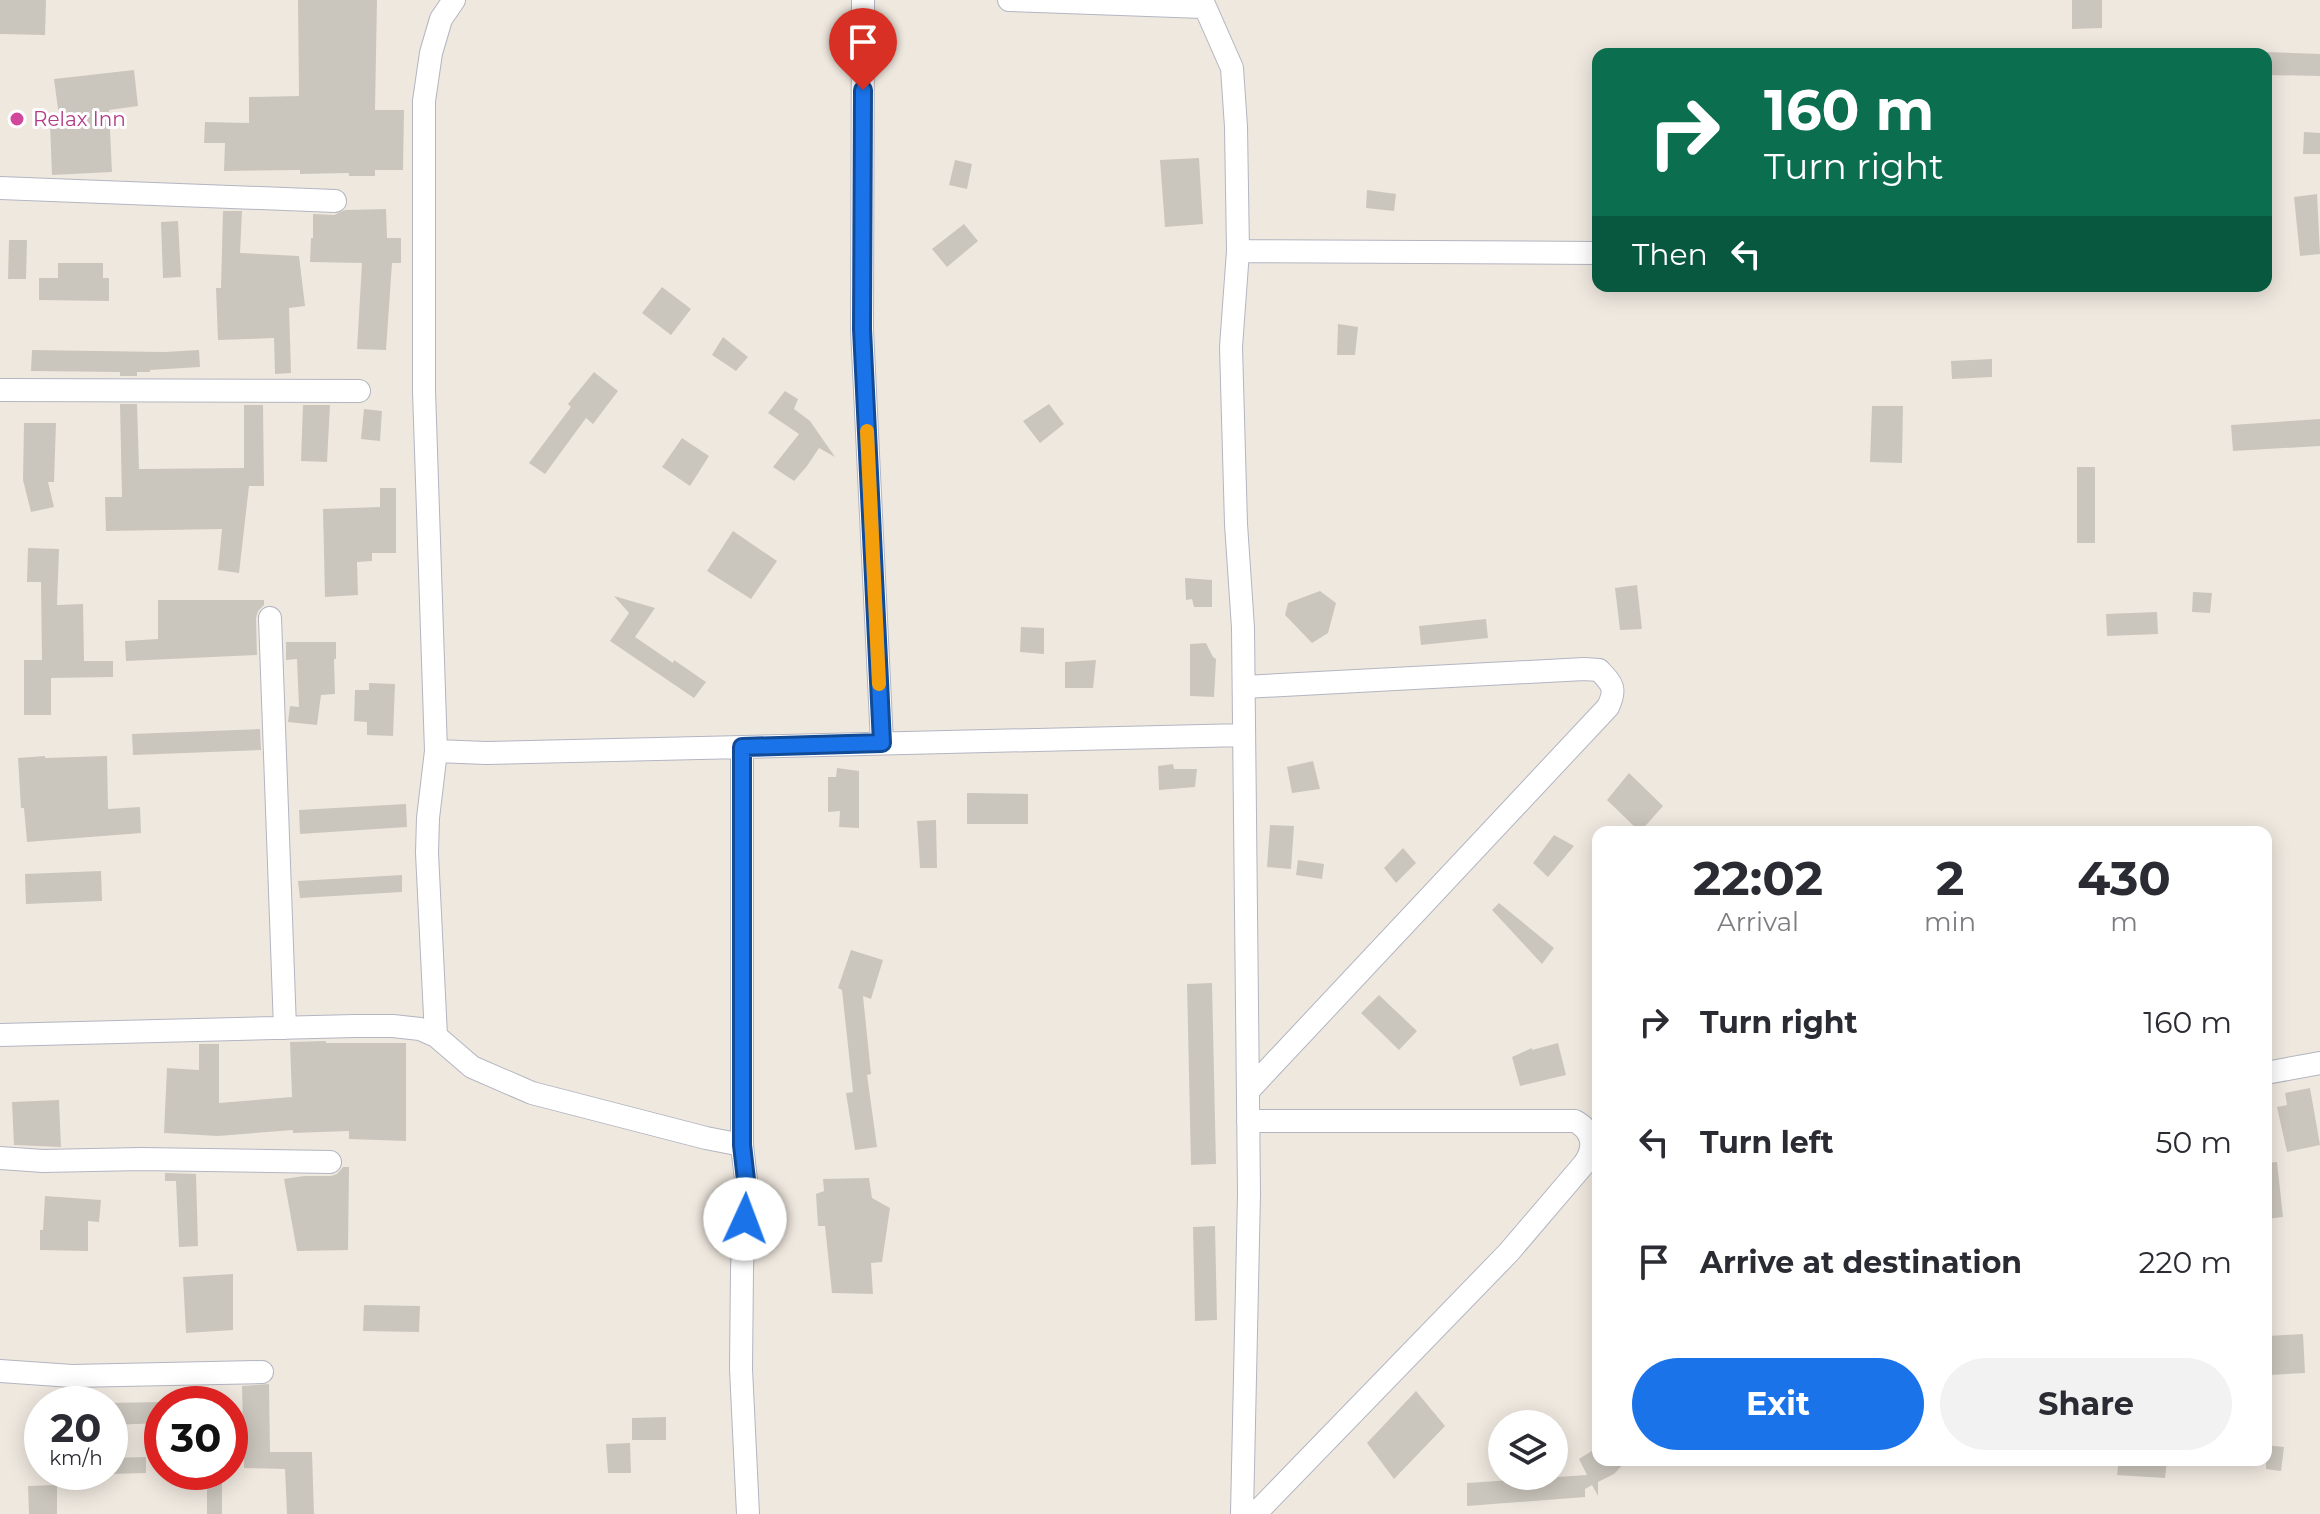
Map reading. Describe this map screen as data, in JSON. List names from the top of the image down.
{
  "places": ["Relax Inn"],
  "page": {
    "turn": ["160 m", "Turn right"],
    "then": "Then",
    "eta": [
      "22:02",
      "Arrival",
      "2",
      "min",
      "430",
      "m"
    ],
    "list": [
      {
        "name": "Turn right",
        "value": "160 m"
      },
      {
        "name": "Turn left",
        "value": "50 m"
      },
      {
        "name": "Arrive at destination",
        "value": "220 m"
      }
    ],
    "buttons": ["Exit", "Share"],
    "speed": "20 km/h",
    "limit": "30"
  }
}
